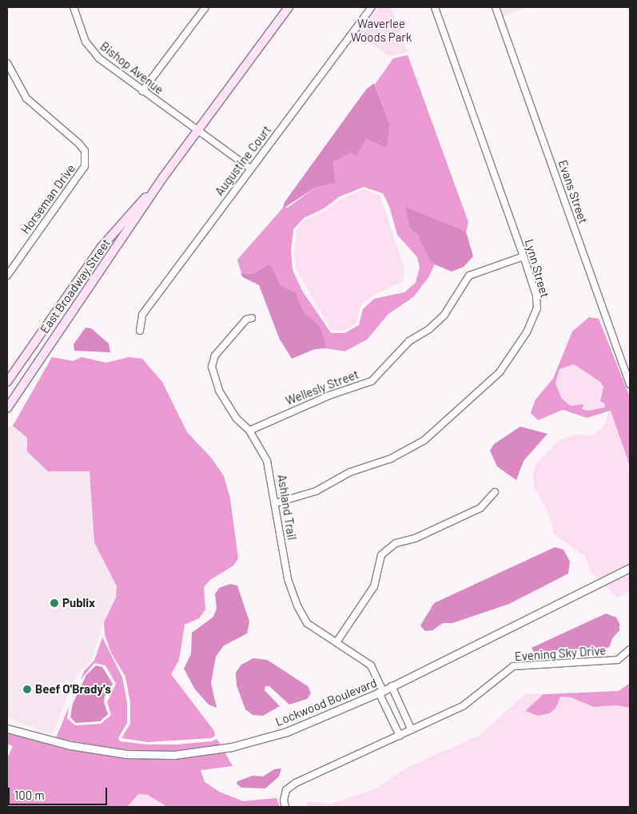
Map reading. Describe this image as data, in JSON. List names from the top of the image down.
{
  "streets": {
    "main road": ["East Broadway Street"],
    "street": [
      "Bishop Avenue",
      "Augustine Court",
      "Evans Street",
      "Horseman Drive",
      "Lynn Street",
      "Wellesly Street",
      "Ashland Trail",
      "Evening Sky Drive",
      "Lockwood Boulevard"
    ]
  },
  "crossings": [
    ["Bishop Avenue", "Augustine Court"],
    ["Bishop Avenue", "East Broadway Street"],
    ["Lynn Street", "Wellesly Street"],
    ["Lynn Street", "Ashland Trail"],
    ["Wellesly Street", "Ashland Trail"],
    ["Ashland Trail", "Lockwood Boulevard"]
  ],
  "parks": ["Waverlee Woods Park"],
  "places": ["Publix", "Beef O'Brady's"],
  "scale_bar": "100 m"
}
